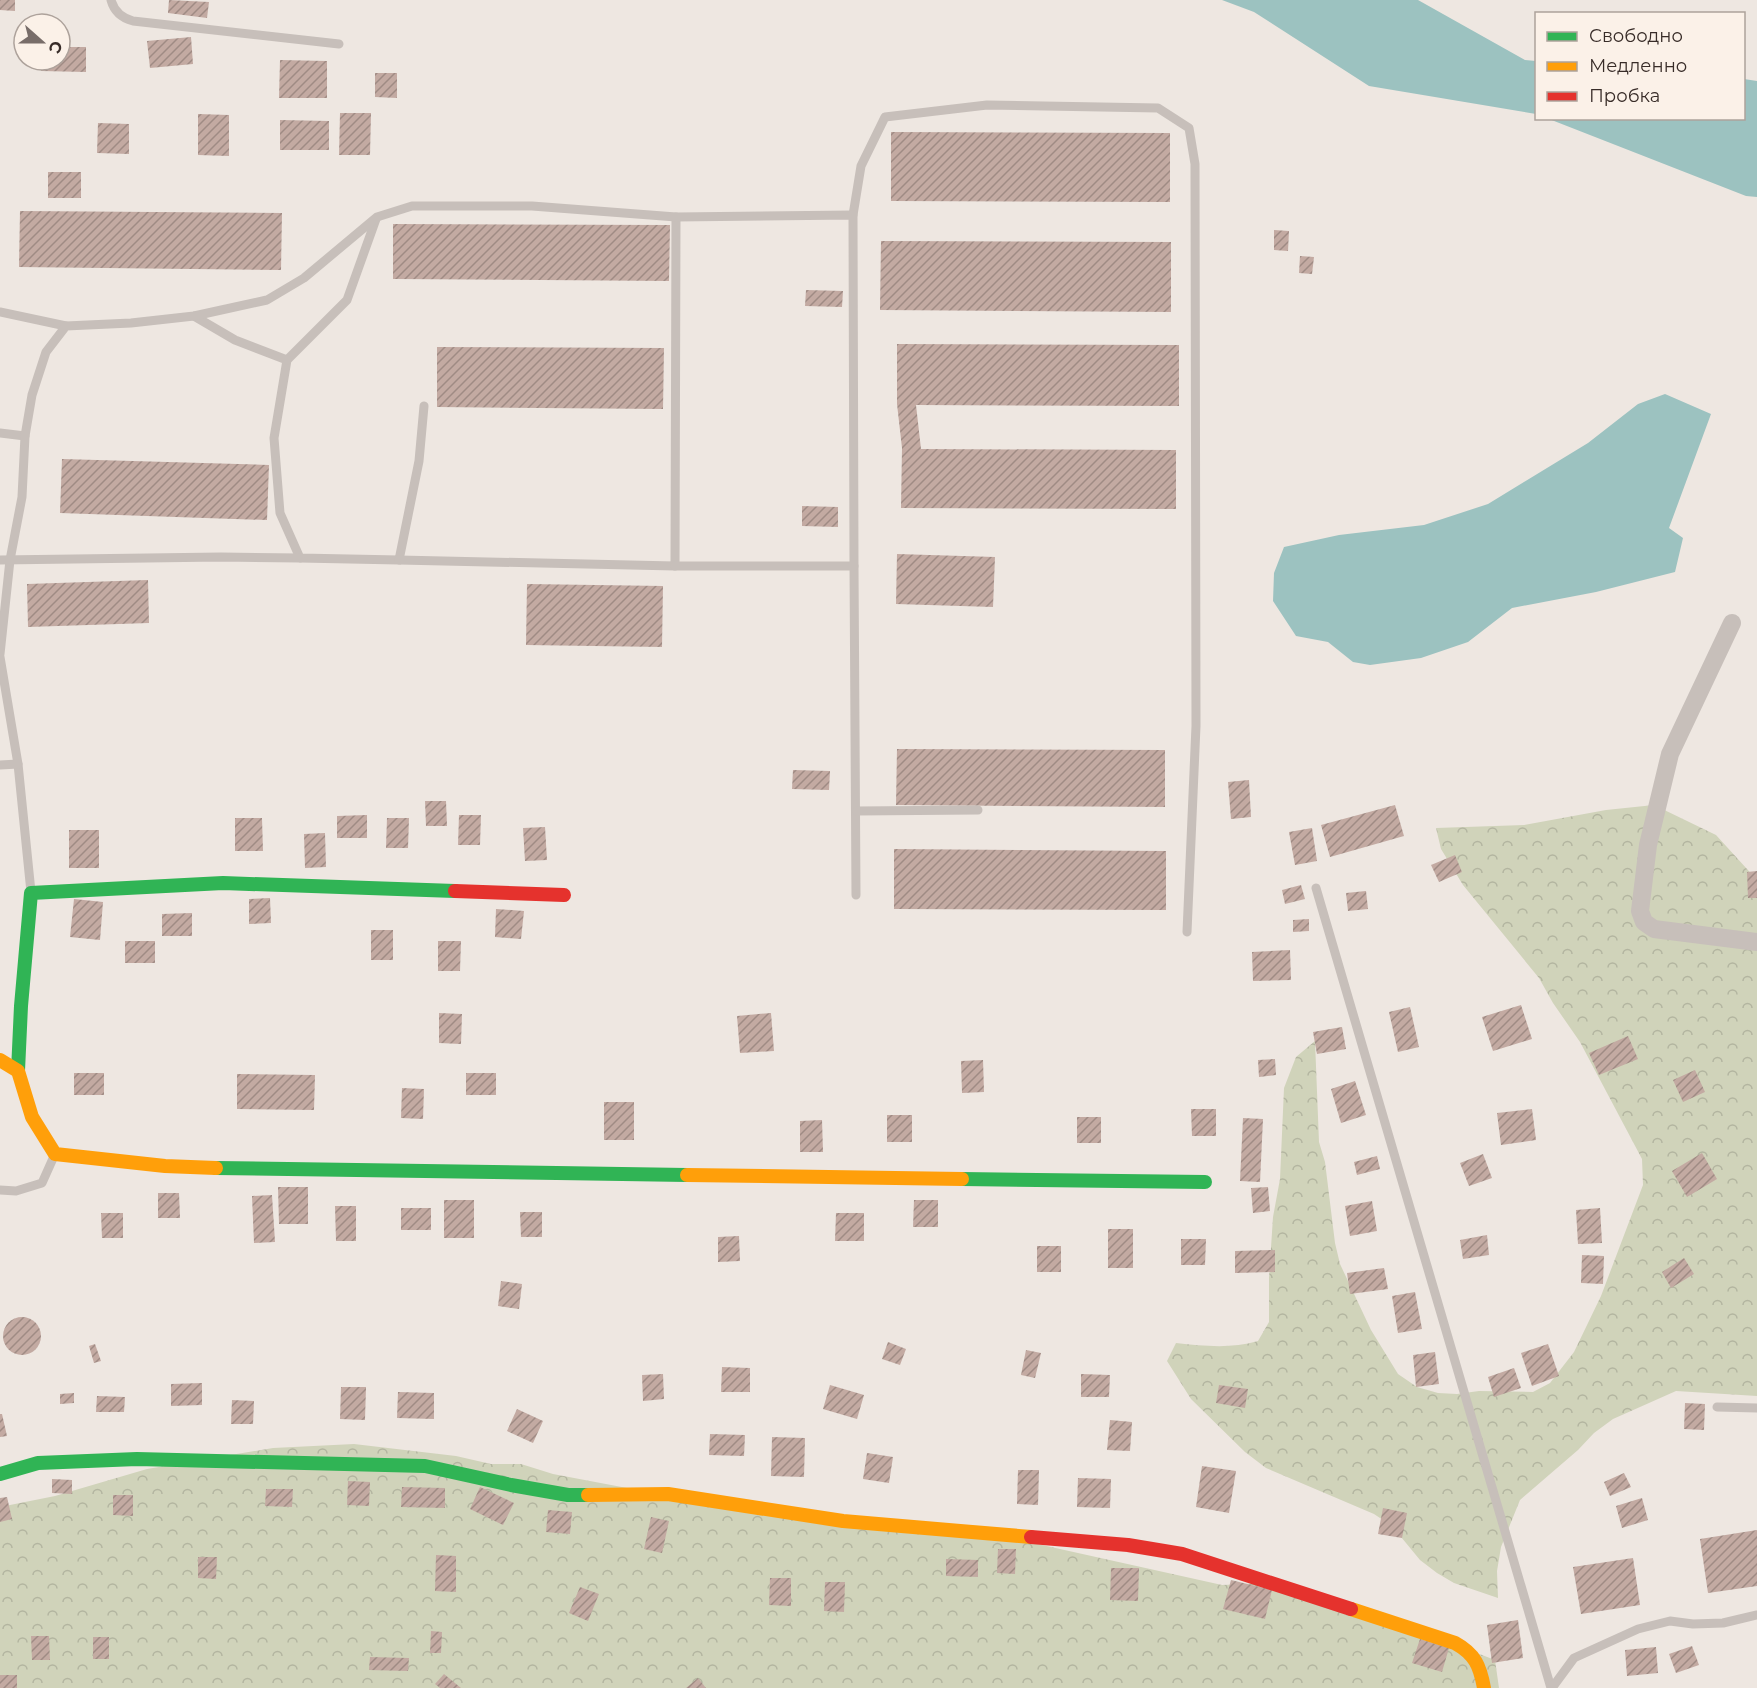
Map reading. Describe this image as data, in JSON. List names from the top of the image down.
{
  "legend": ["Свободно", "Медленно", "Пробка"],
  "north": "right"
}
